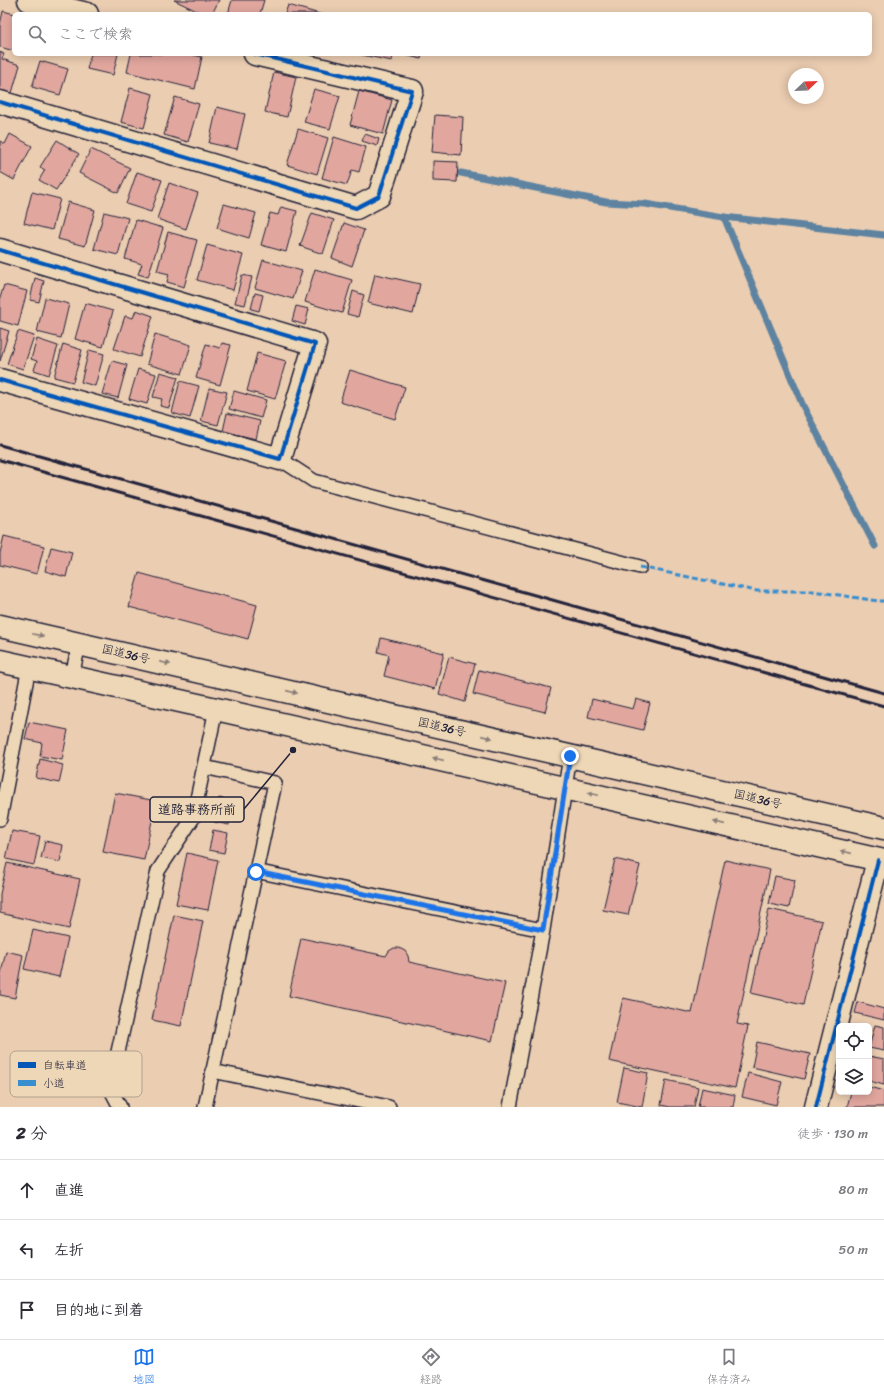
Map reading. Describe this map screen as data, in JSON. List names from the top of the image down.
{
  "streets": {
    "main road": ["国道36号"]
  },
  "places": ["道路事務所前"],
  "legend": ["自転車道", "小道"],
  "north": "top right",
  "page": {
    "search": "ここで検索",
    "heading": ["2 分", "徒歩 · 130 m"],
    "list": [
      ["直進", "80 m"],
      ["左折", "50 m"],
      "目的地に到着"
    ],
    "nav": ["地図", "経路", "保存済み"]
  }
}
